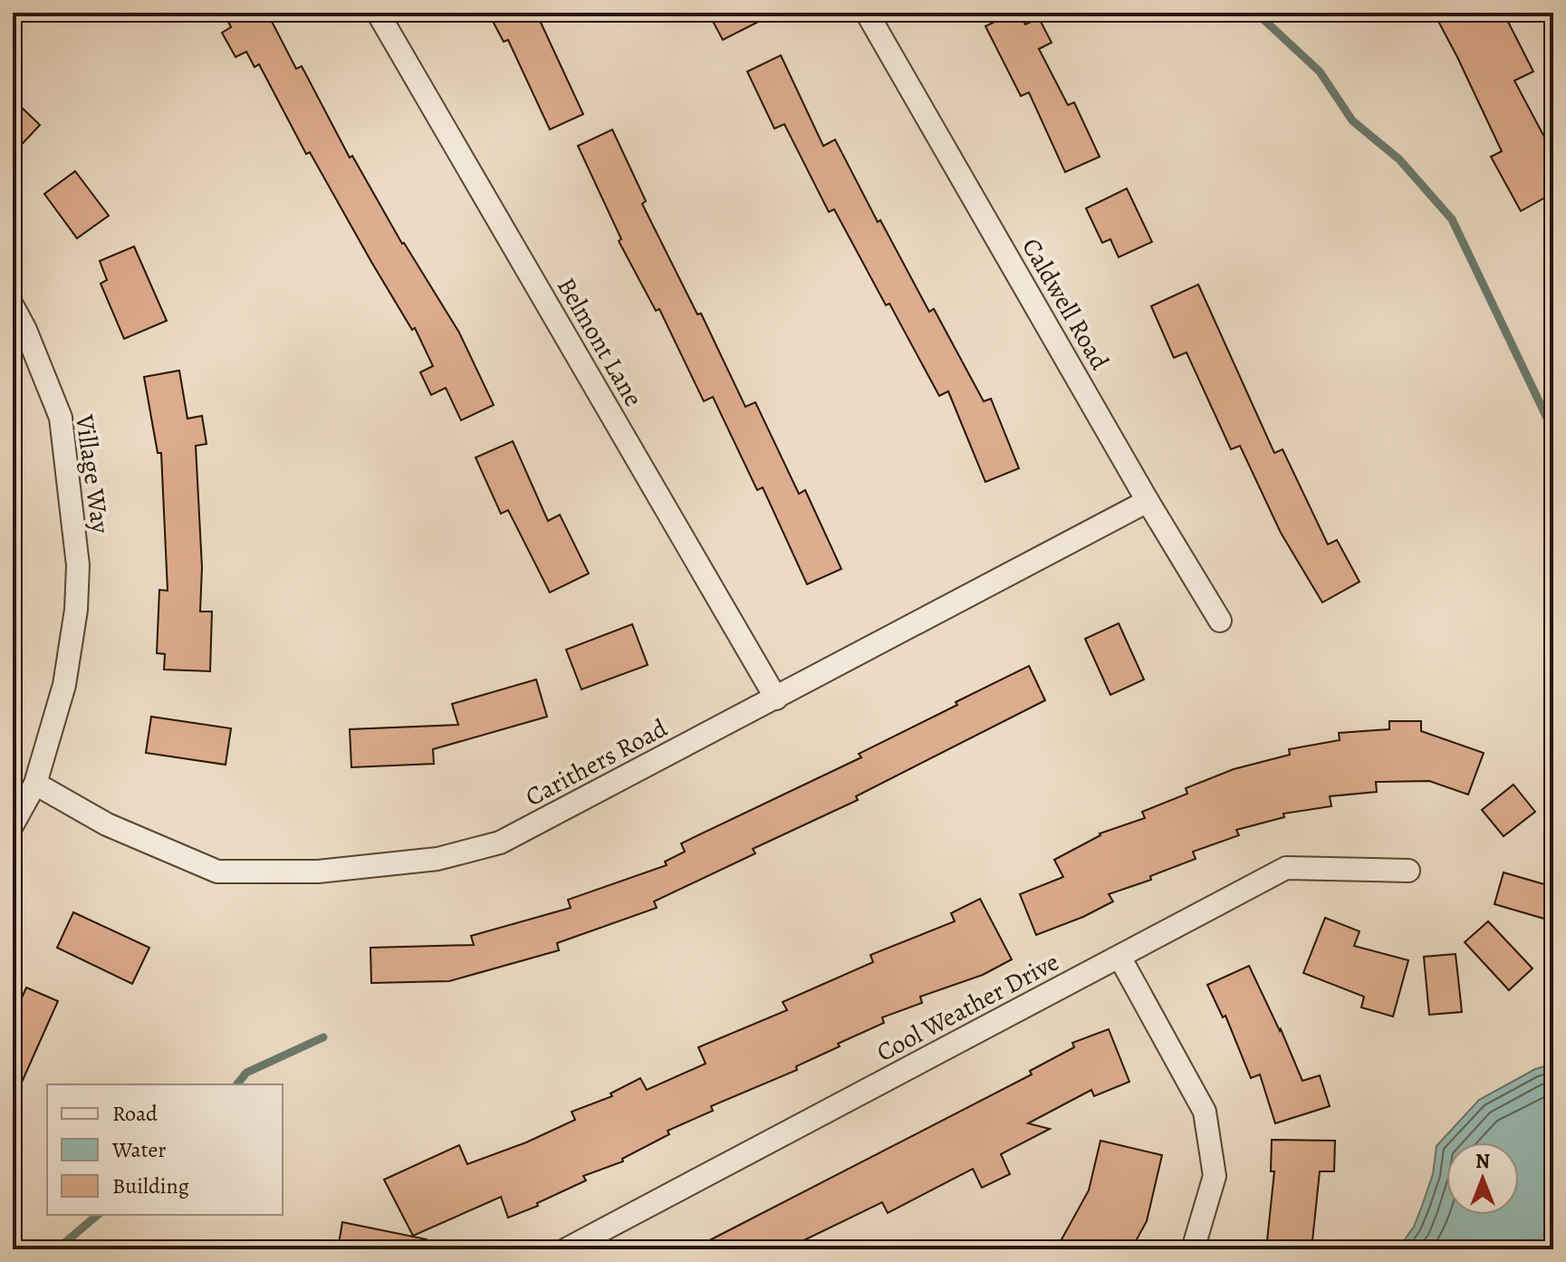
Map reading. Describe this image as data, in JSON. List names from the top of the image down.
{
  "streets": {
    "street": [
      "Caldwell Road",
      "Belmont Lane",
      "Village Way",
      "Carithers Road",
      "Cool Weather Drive"
    ]
  },
  "crossings": [
    ["Caldwell Road", "Carithers Road"],
    ["Belmont Lane", "Carithers Road"],
    ["Village Way", "Carithers Road"]
  ],
  "legend": ["Road", "Water", "Building"],
  "north": "top"
}
